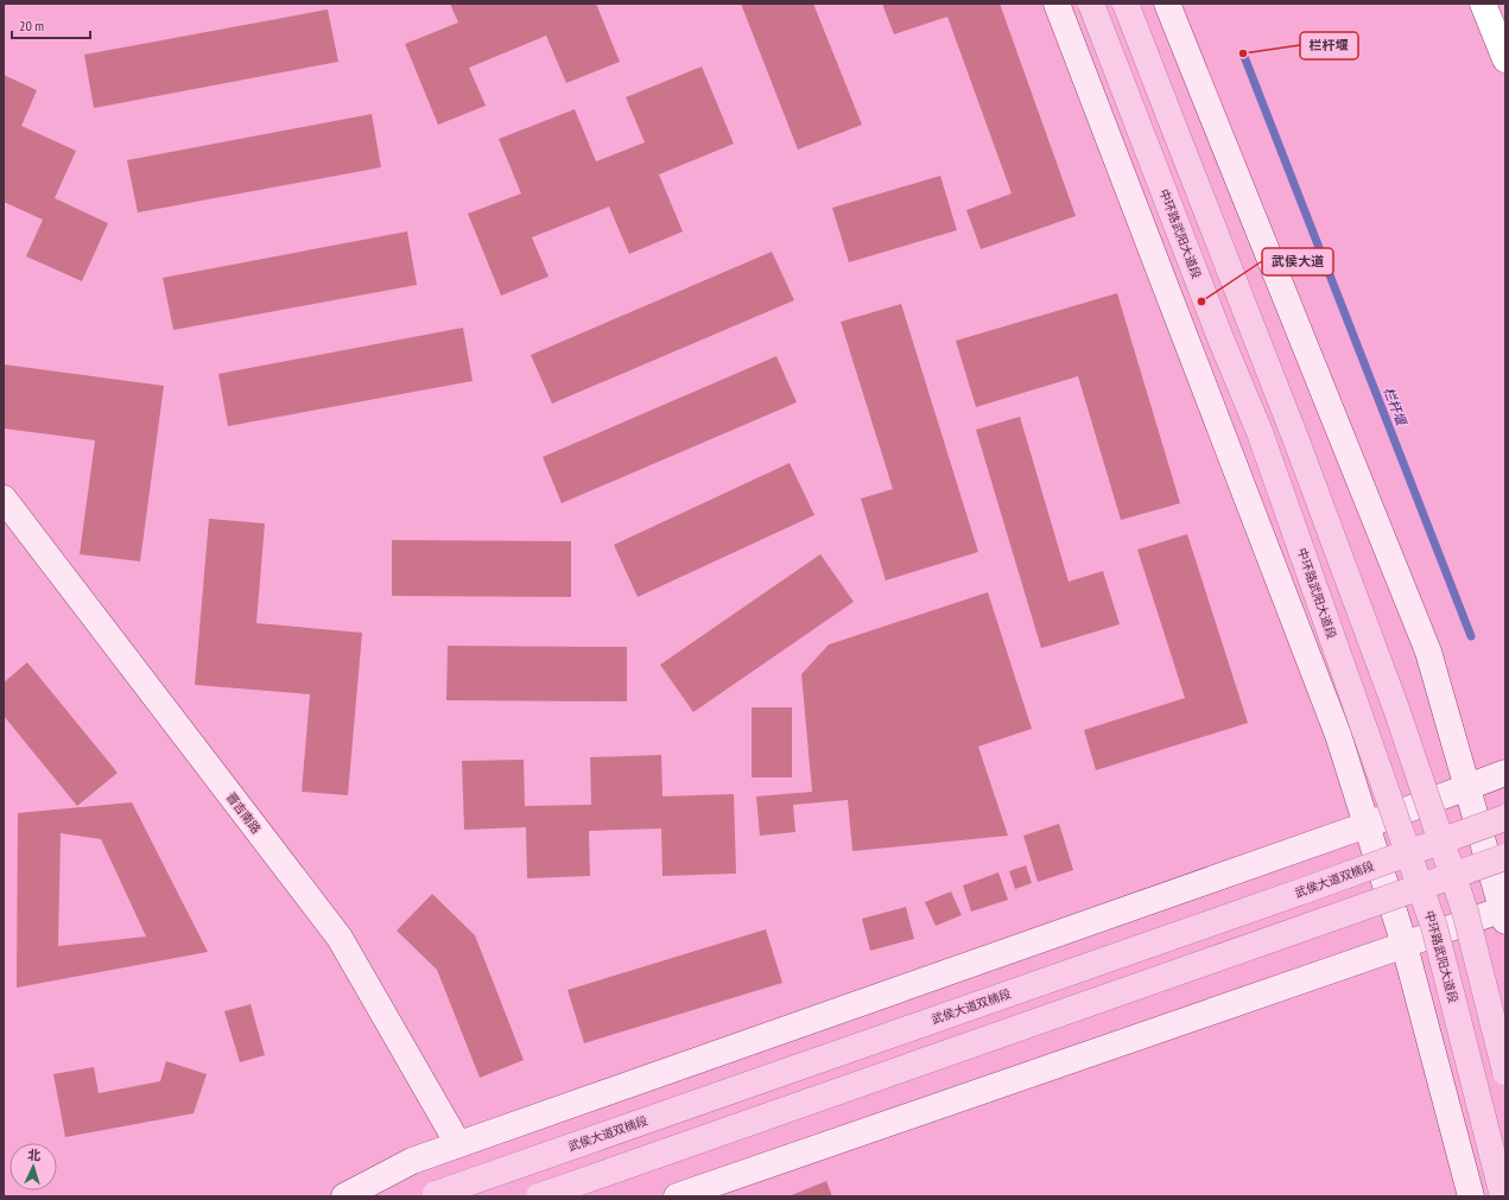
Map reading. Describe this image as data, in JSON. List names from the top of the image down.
{
  "streets": {
    "main road": ["中环路武阳大道段", "晋吉南路", "武侯大道双楠段"]
  },
  "water": ["栏杆堰"],
  "places": ["栏杆堰", "武侯大道"],
  "scale_bar": "20 m",
  "north": "top"
}
